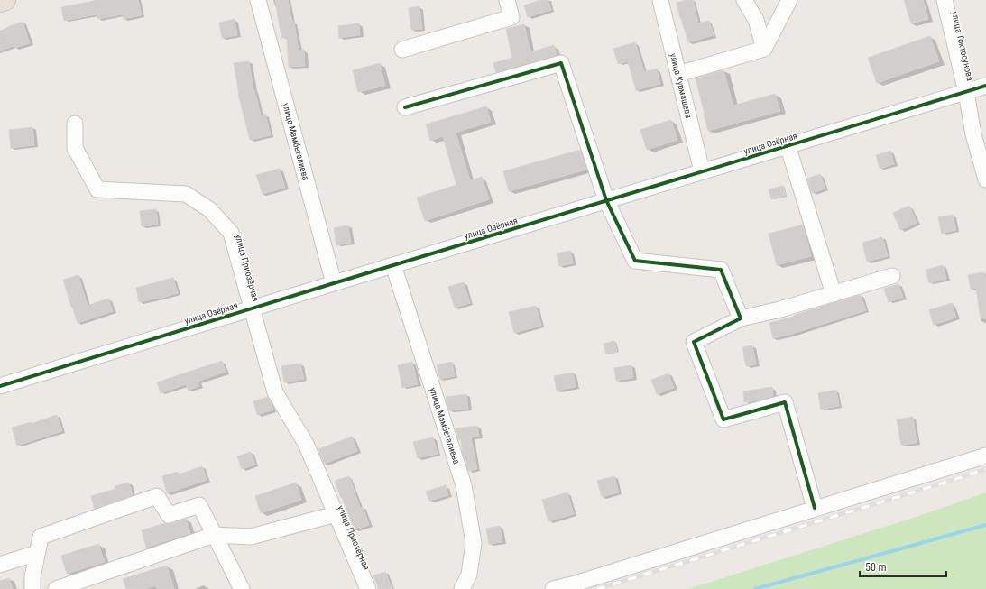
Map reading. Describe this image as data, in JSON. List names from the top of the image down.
{
  "streets": {
    "street": [
      "улица Токтосунова",
      "улица Курмашева",
      "улица Мамбеталиева",
      "улица Озёрная",
      "улица Приозёрная"
    ]
  },
  "crossings": [
    ["улица Токтосунова", "улица Озёрная"],
    ["улица Курмашева", "улица Озёрная"],
    ["улица Мамбеталиева", "улица Озёрная"],
    ["улица Озёрная", "улица Приозёрная"]
  ],
  "scale_bar": "50 m"
}
